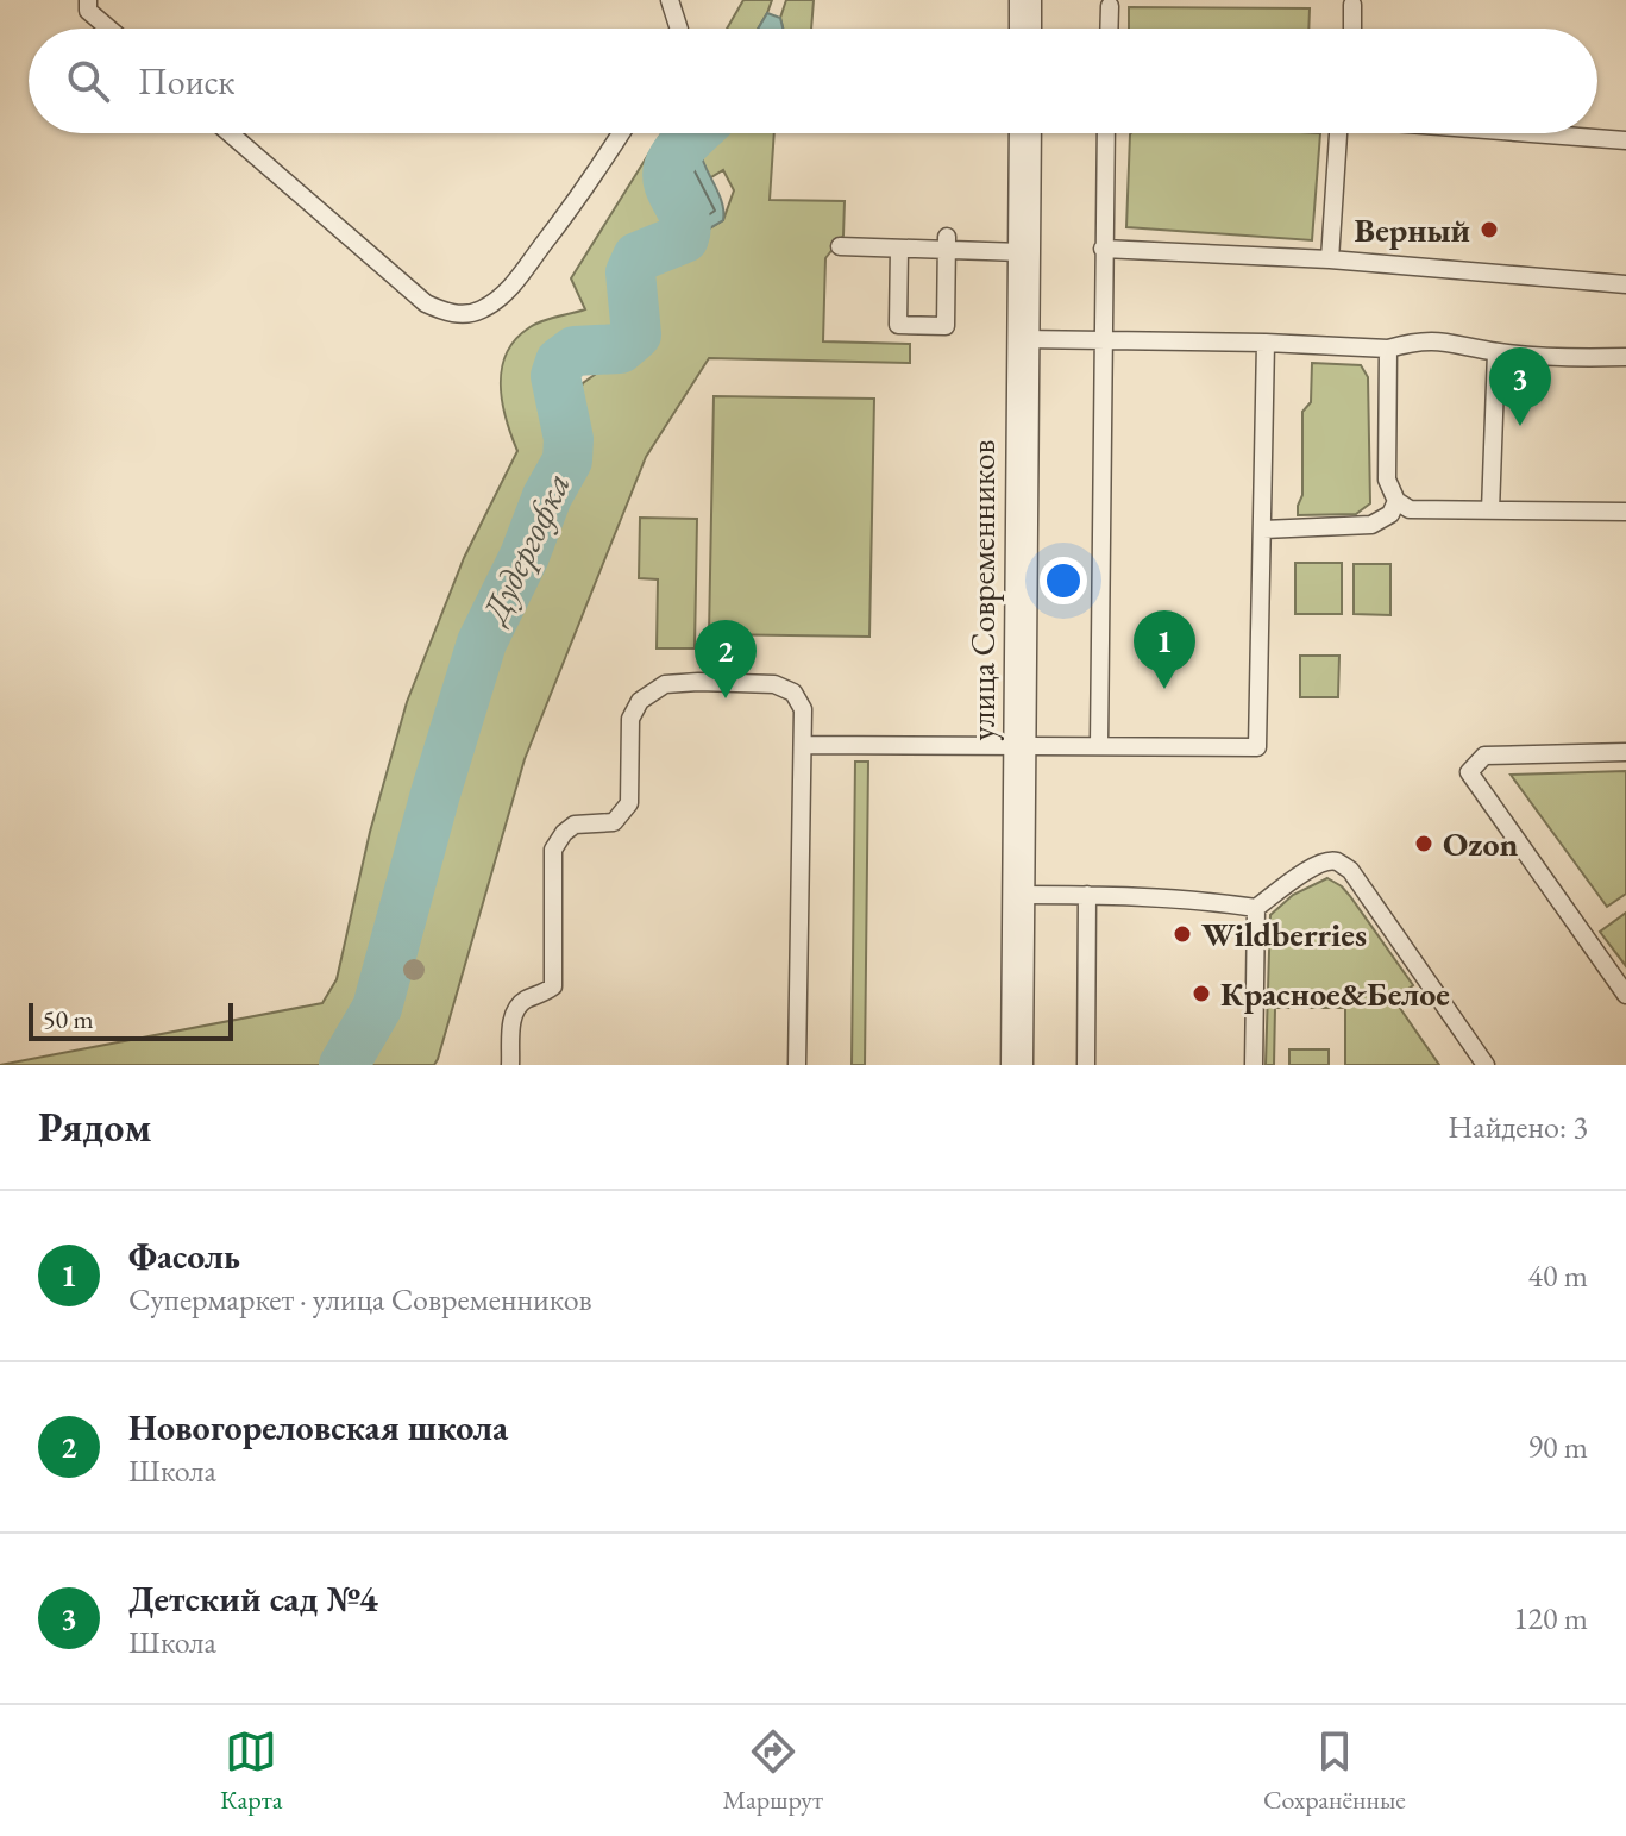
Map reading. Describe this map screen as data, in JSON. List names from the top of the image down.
{
  "streets": {
    "street": ["улица Современников"]
  },
  "water": ["Дудергофка"],
  "places": [
    "Верный",
    "Ozon",
    "Wildberries",
    "Красное&Белое"
  ],
  "scale_bar": "50 m",
  "page": {
    "search": "Поиск",
    "pins": ["3", "1", "2"],
    "scale": "50 m",
    "heading": ["Рядом", "Найдено: 3"],
    "list": [
      {
        "mark": "1",
        "name": "Фасоль",
        "note": "Супермаркет · улица Современников",
        "value": "40 m"
      },
      {
        "mark": "2",
        "name": "Новогореловская школа",
        "note": "Школа",
        "value": "90 m"
      },
      {
        "mark": "3",
        "name": "Детский сад №4",
        "note": "Школа",
        "value": "120 m"
      }
    ],
    "nav": ["Карта", "Маршрут", "Сохранённые"]
  }
}
